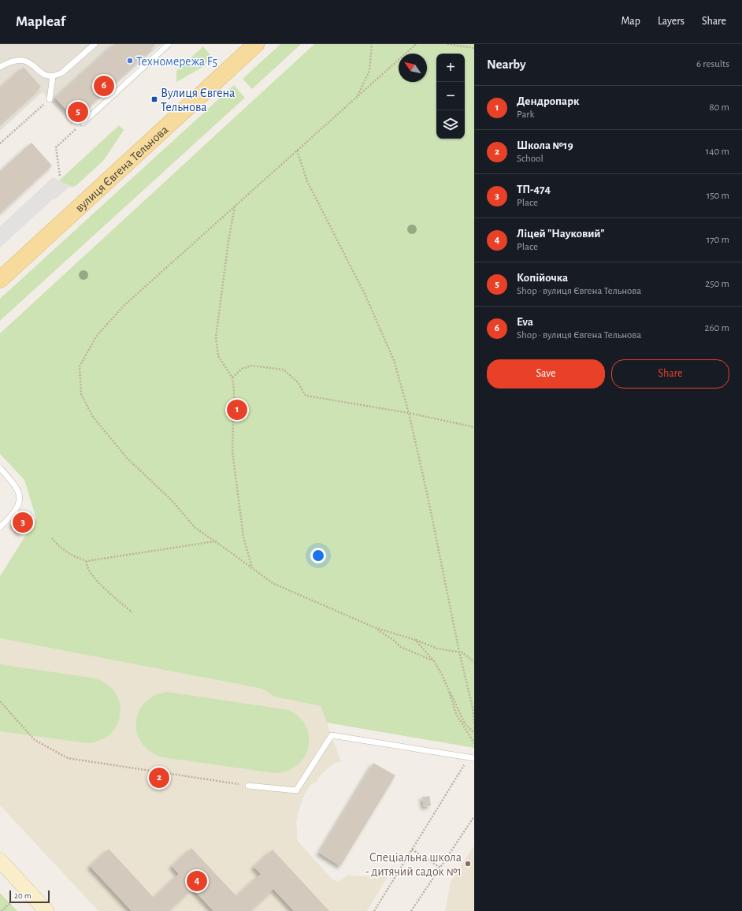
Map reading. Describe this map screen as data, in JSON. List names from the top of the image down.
{
  "streets": {
    "main road": ["вулиця Євгена Тельнова"]
  },
  "places": {
    "other": ["Техномережа F5", "Спеціальна школа - дитячий садок №1"],
    "transit": ["Вулиця Євгена Тельнова"]
  },
  "scale_bar": "20 m",
  "north": "top left",
  "page": {
    "header": "Mapleaf",
    "nav": ["Map", "Layers", "Share"],
    "heading": ["Nearby", "6 results"],
    "map_buttons": ["+", "−"],
    "pins": [
      "6",
      "5",
      "1",
      "3",
      "2",
      "4"
    ],
    "list": [
      {
        "mark": "1",
        "name": "Дендропарк",
        "note": "Park",
        "value": "80 m"
      },
      {
        "mark": "2",
        "name": "Школа №19",
        "note": "School",
        "value": "140 m"
      },
      {
        "mark": "3",
        "name": "ТП-474",
        "note": "Place",
        "value": "150 m"
      },
      {
        "mark": "4",
        "name": "Ліцей \"Науковий\"",
        "note": "Place",
        "value": "170 m"
      },
      {
        "mark": "5",
        "name": "Копійочка",
        "note": "Shop · вулиця Євгена Тельнова",
        "value": "250 m"
      },
      {
        "mark": "6",
        "name": "Eva",
        "note": "Shop · вулиця Євгена Тельнова",
        "value": "260 m"
      }
    ],
    "buttons": ["Save", "Share"],
    "scale": "20 m"
  }
}
